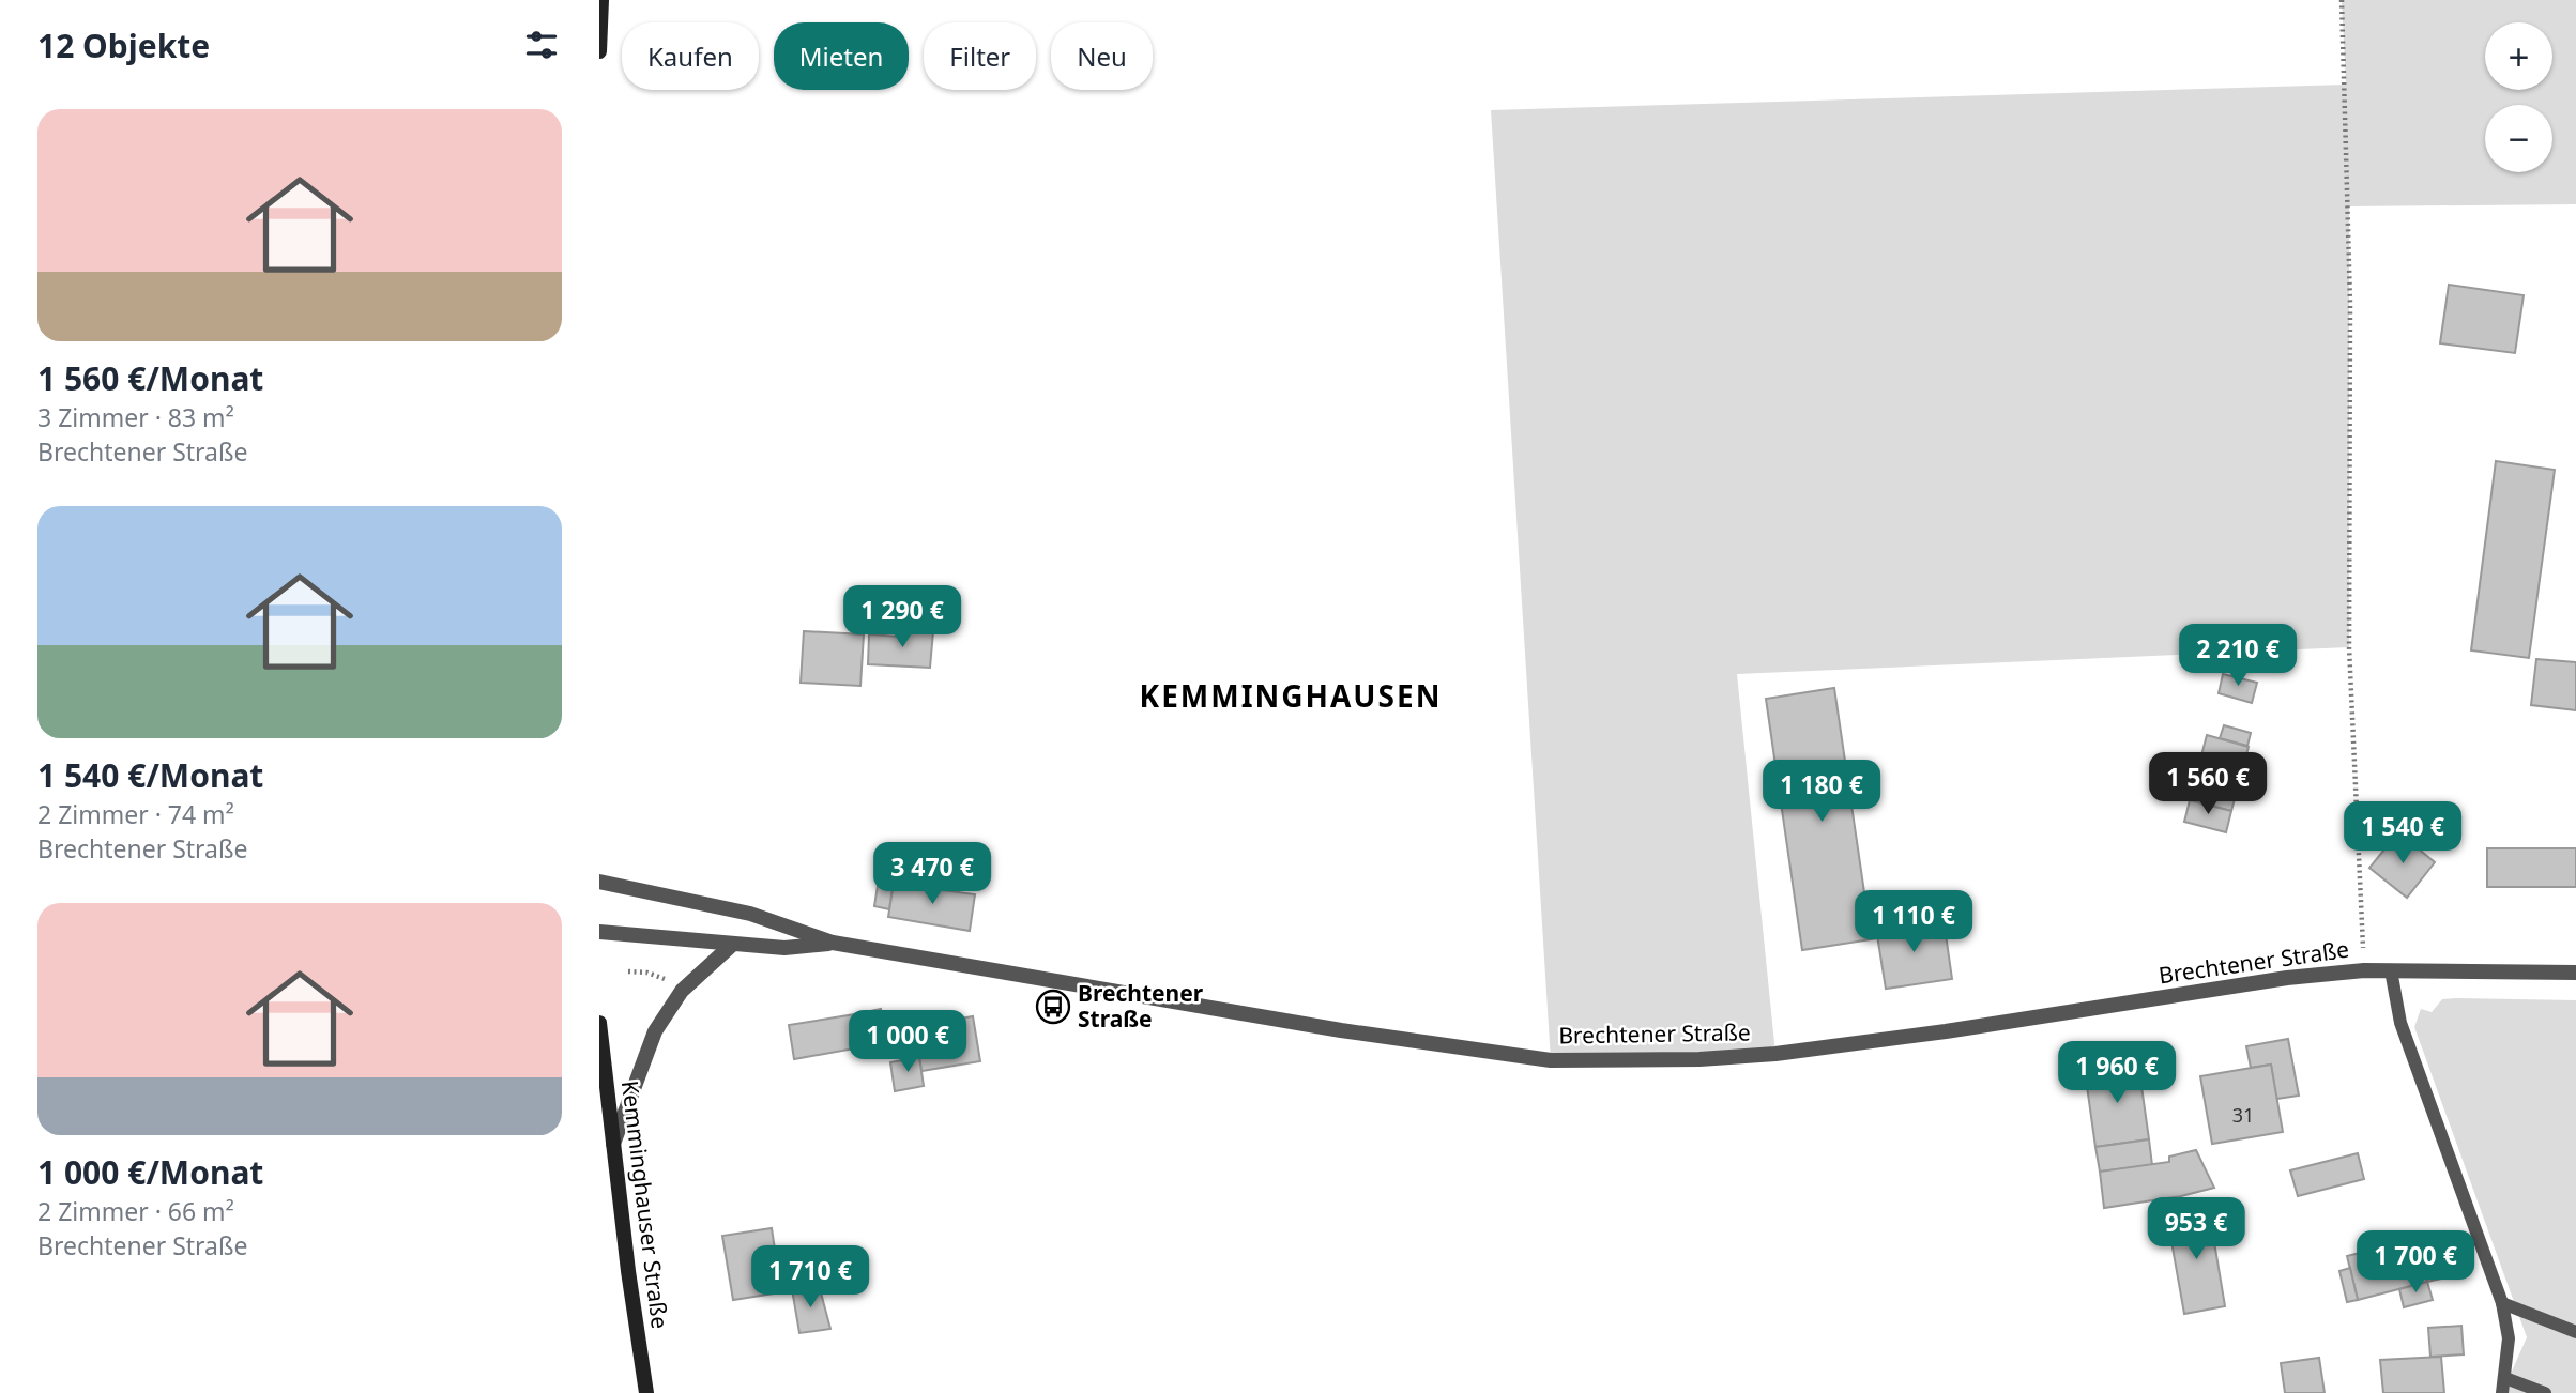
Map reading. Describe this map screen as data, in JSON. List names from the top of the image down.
{
  "streets": {
    "main road": ["Kemminghauser Straße"],
    "street": ["Brechtener Straße"]
  },
  "districts": ["KEMMINGHAUSEN"],
  "places": {
    "bus stop": ["Brechtener Straße"]
  },
  "house_numbers": ["31"],
  "page": {
    "heading": "12 Objekte",
    "map_buttons": ["+", "−"],
    "chip": [
      "Kaufen",
      "Mieten",
      "Filter",
      "Neu"
    ],
    "list": [
      {
        "name": "1 560 €/Monat",
        "note": "3 Zimmer · 83 m² · Brechtener Straße"
      },
      {
        "name": "1 540 €/Monat",
        "note": "2 Zimmer · 74 m² · Brechtener Straße"
      },
      {
        "name": "1 000 €/Monat",
        "note": "2 Zimmer · 66 m² · Brechtener Straße"
      }
    ],
    "price": [
      "1 290 €",
      "2 210 €",
      "1 560 €",
      "1 180 €",
      "1 540 €",
      "3 470 €",
      "1 110 €",
      "1 000 €",
      "1 960 €",
      "953 €",
      "1 700 €",
      "1 710 €"
    ]
  }
}
